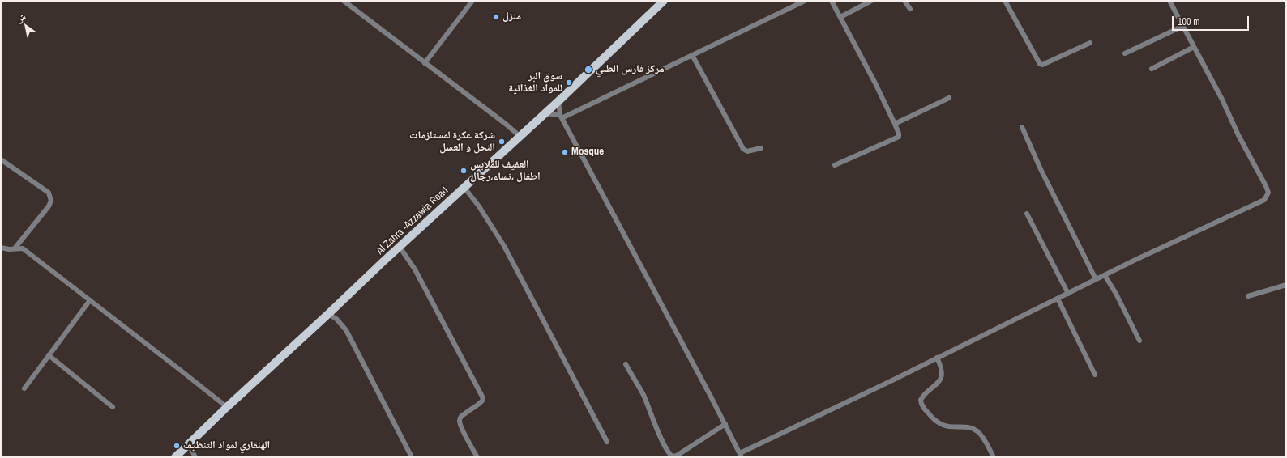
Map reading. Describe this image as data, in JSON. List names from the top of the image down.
{
  "streets": {
    "main road": ["Al Zahra -Azzawia Road"]
  },
  "places": [
    "منزل",
    "مركز فارس الطبي",
    "سوق البر للمواد الغذائية",
    "شركة عكرة لمستلزمات النحل و العسل",
    "Mosque",
    "العفيف للملابس اطفال ،نساء،رجال",
    "الهنقاري لمواد التنظيف"
  ],
  "scale_bar": "100 m",
  "north": "top left"
}
